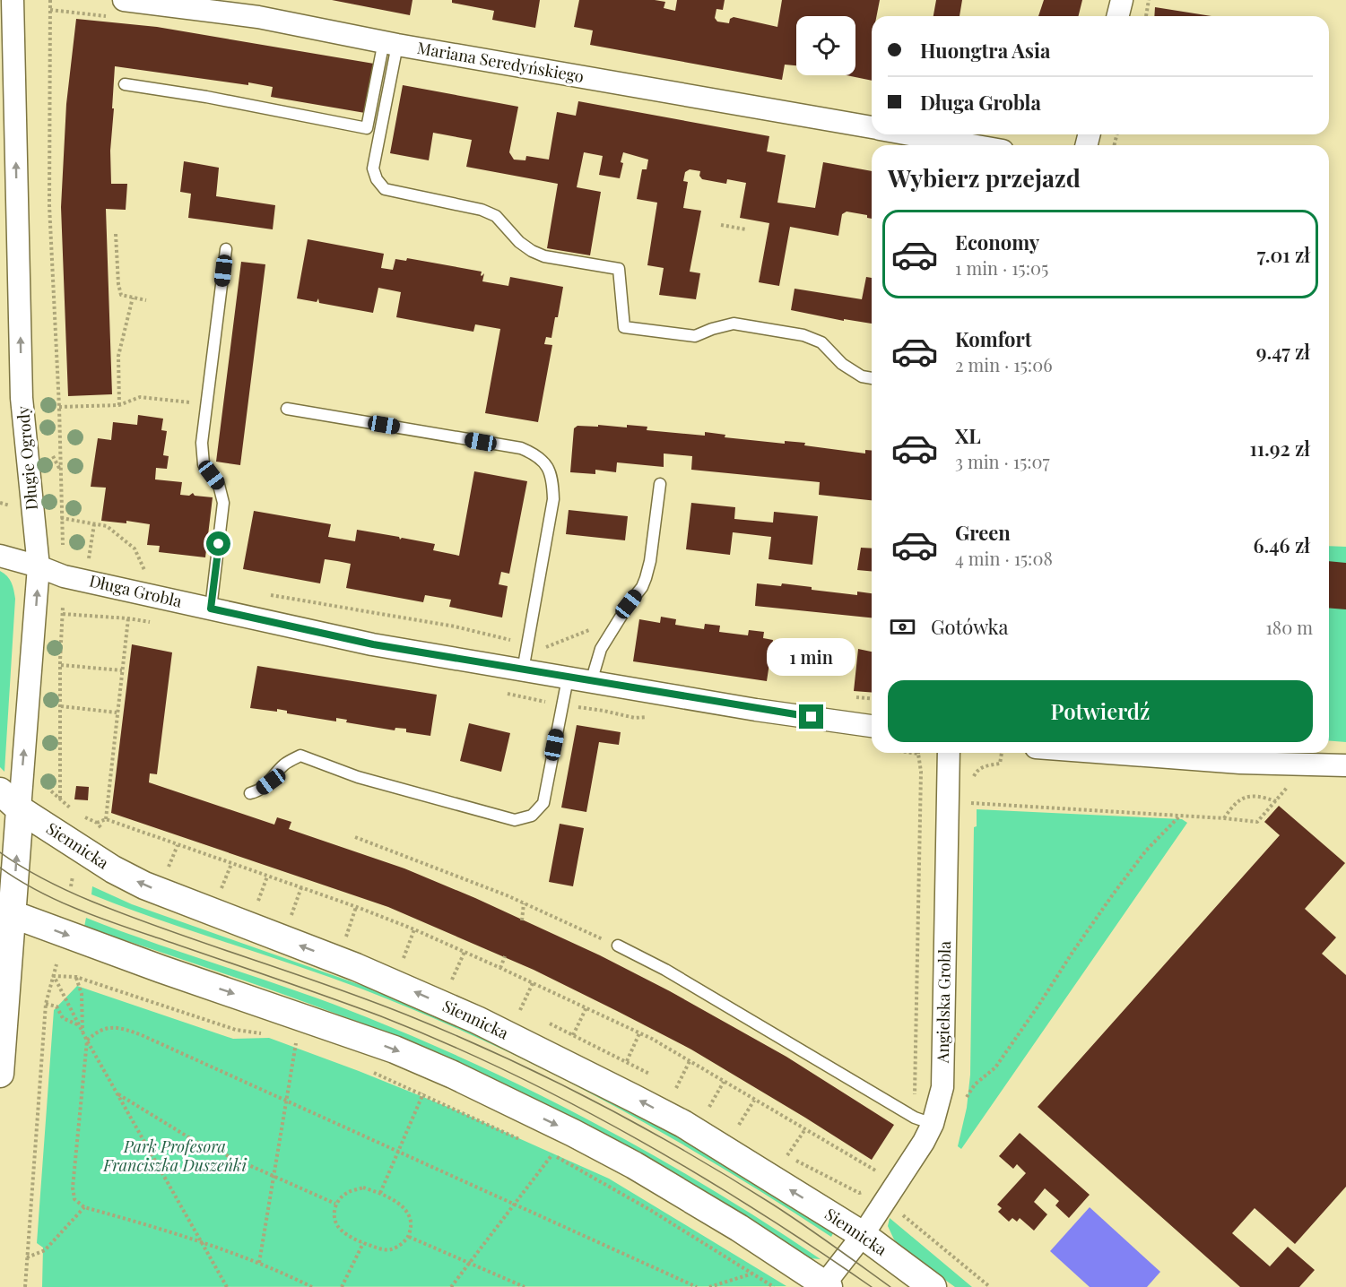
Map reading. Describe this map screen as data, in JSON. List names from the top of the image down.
{
  "streets": {
    "street": [
      "Mariana Seredyńskiego",
      "Długie Ogrody",
      "Długa Grobla",
      "Siennicka",
      "Angielska Grobla"
    ]
  },
  "crossings": [
    ["Długie Ogrody", "Długa Grobla"],
    ["Długie Ogrody", "Siennicka"],
    ["Siennicka", "Angielska Grobla"]
  ],
  "one_way": ["Długie Ogrody"],
  "parks": ["Park Profesora Franciszka Duszeńki"],
  "page": {
    "banner": ["Huongtra Asia", "Długa Grobla"],
    "heading": "Wybierz przejazd",
    "list": [
      {
        "name": "Economy",
        "note": "1 min · 15:05",
        "value": "7.01 zł"
      },
      {
        "name": "Komfort",
        "note": "2 min · 15:06",
        "value": "9.47 zł"
      },
      {
        "name": "XL",
        "note": "3 min · 15:07",
        "value": "11.92 zł"
      },
      {
        "name": "Green",
        "note": "4 min · 15:08",
        "value": "6.46 zł"
      }
    ],
    "pay": ["Gotówka", "180 m"],
    "bubble": "1 min",
    "buttons": "Potwierdź"
  }
}
